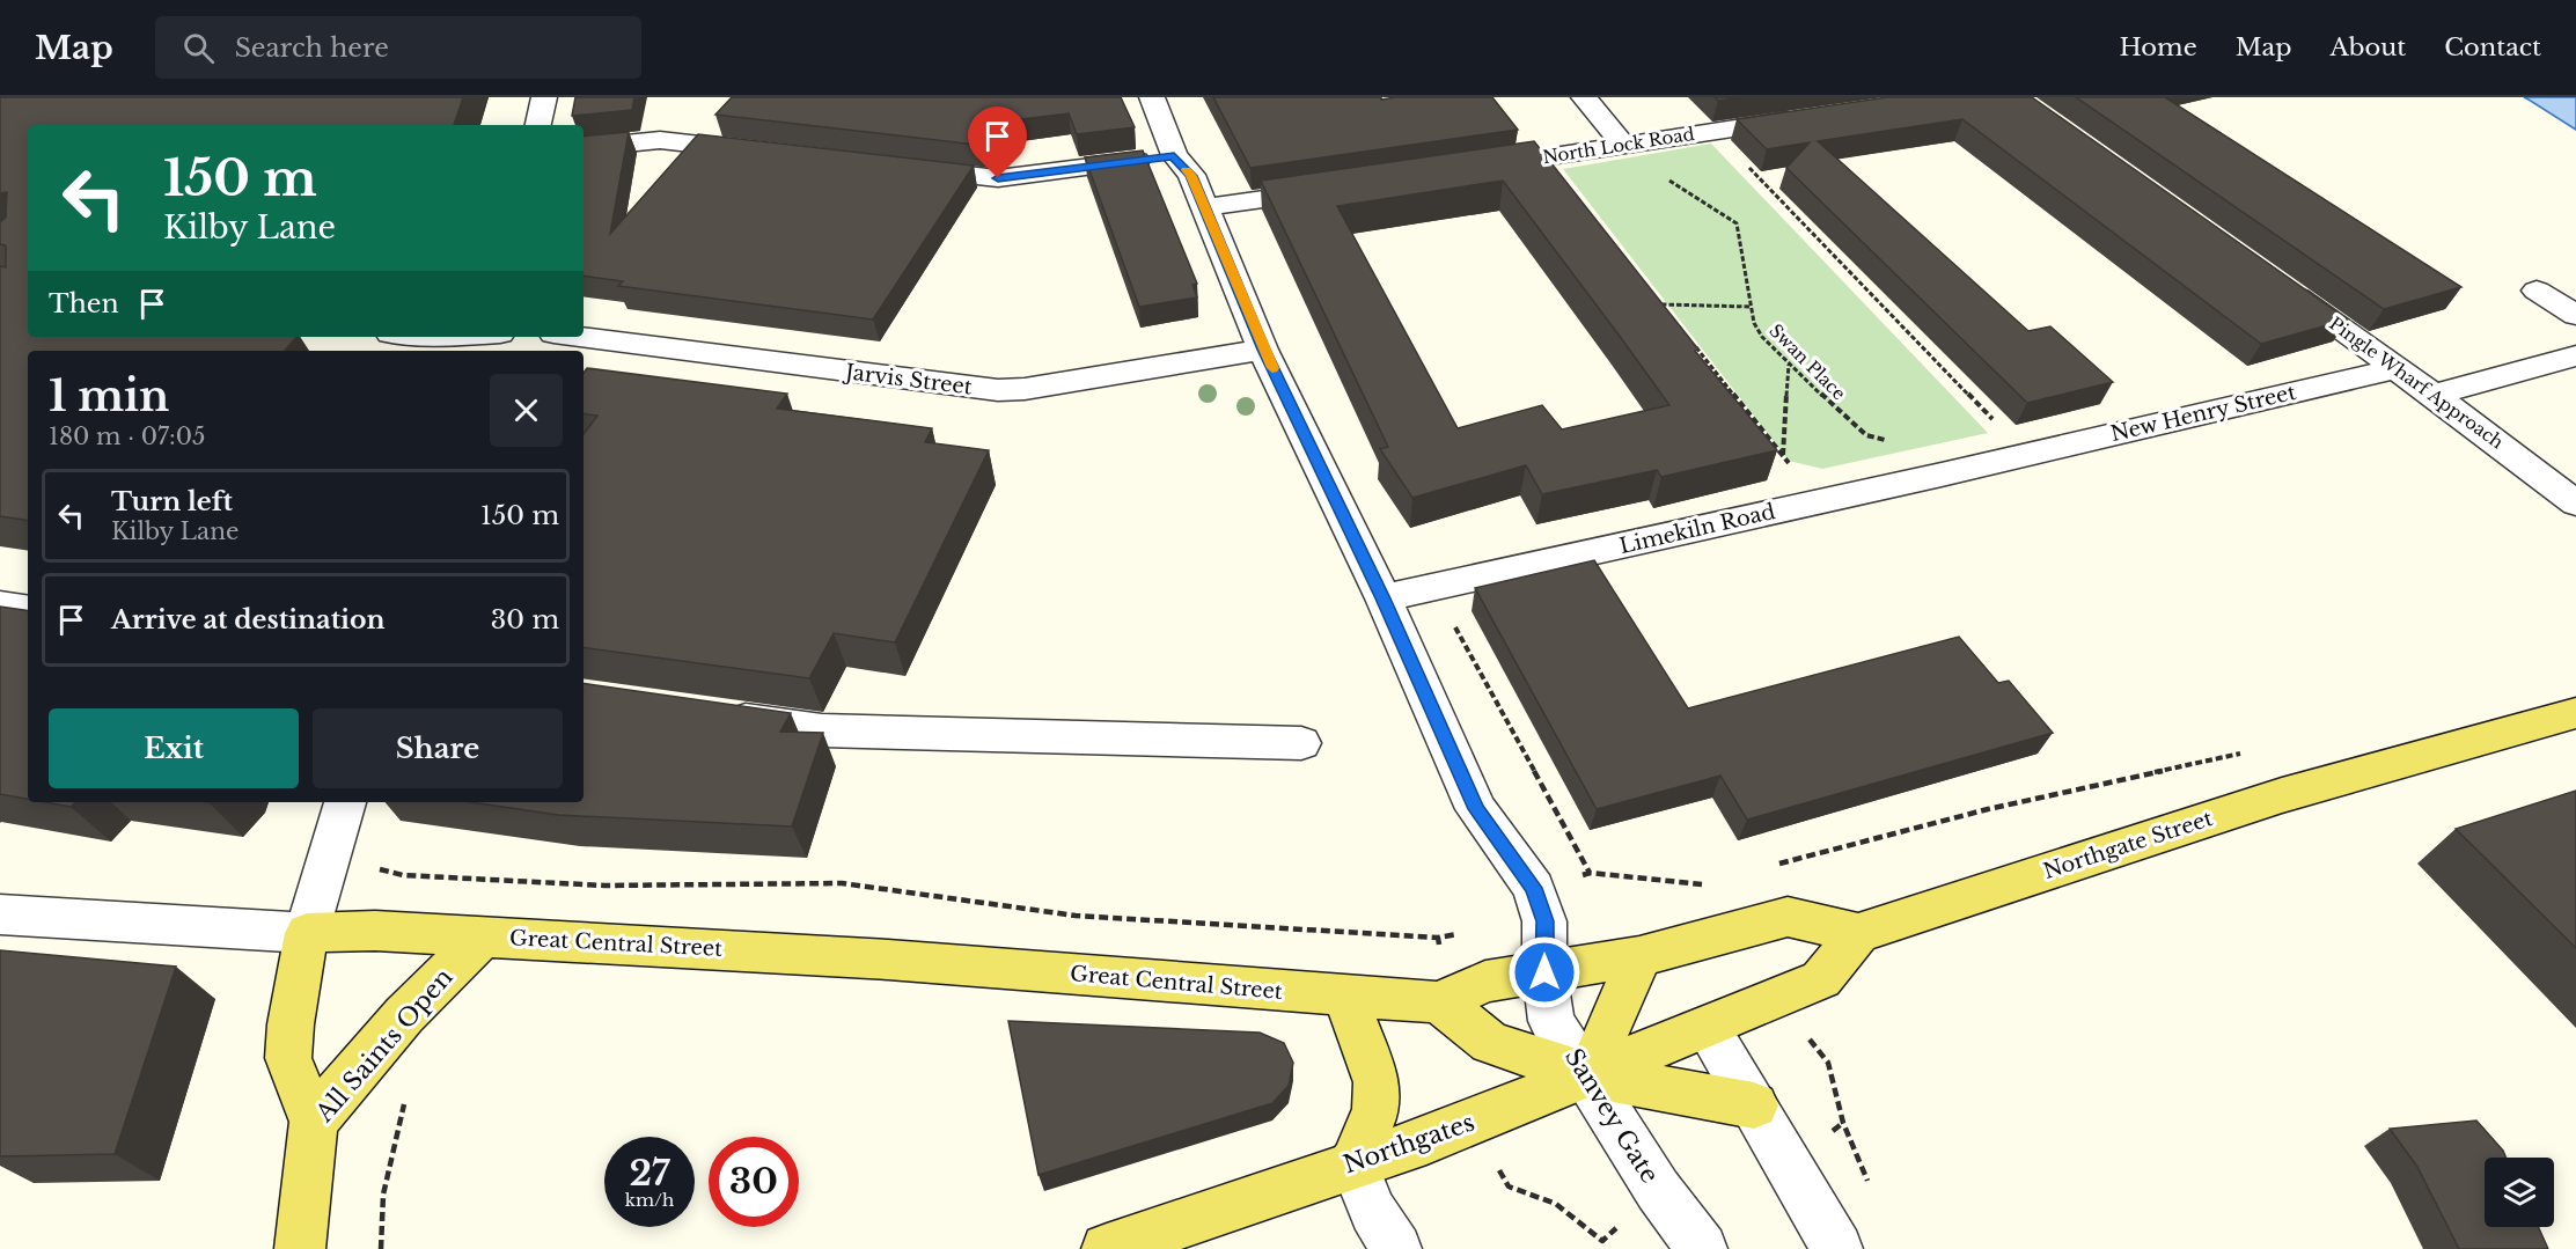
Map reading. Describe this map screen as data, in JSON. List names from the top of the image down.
{
  "streets": {
    "main road": [
      "Northgate Street",
      "Great Central Street",
      "All Saints Open",
      "Northgates"
    ],
    "street": [
      "North Lock Road",
      "Jarvis Street",
      "Pingle Wharf Approach",
      "New Henry Street",
      "Limekiln Road",
      "Sanvey Gate"
    ],
    "path": ["Swan Place"]
  },
  "crossings": [
    ["North Lock Road", "Swan Place"],
    ["Swan Place", "Limekiln Road"],
    ["Jarvis Street", "Sanvey Gate"],
    ["Pingle Wharf Approach", "New Henry Street"],
    ["New Henry Street", "Limekiln Road"],
    ["Limekiln Road", "Sanvey Gate"],
    ["Northgate Street", "Great Central Street"],
    ["Great Central Street", "All Saints Open"],
    ["Great Central Street", "Sanvey Gate"],
    ["Sanvey Gate", "Northgates"]
  ],
  "page": {
    "header": "Map",
    "search": "Search here",
    "nav": [
      "Home",
      "Map",
      "About",
      "Contact"
    ],
    "turn": ["150 m", "Kilby Lane"],
    "then": "Then",
    "heading": ["1 min", "180 m · 07:05"],
    "list": [
      {
        "name": "Turn left",
        "note": "Kilby Lane",
        "value": "150 m"
      },
      {
        "name": "Arrive at destination",
        "value": "30 m"
      }
    ],
    "buttons": ["Exit", "Share"],
    "speed": "27 km/h",
    "limit": "30"
  }
}
